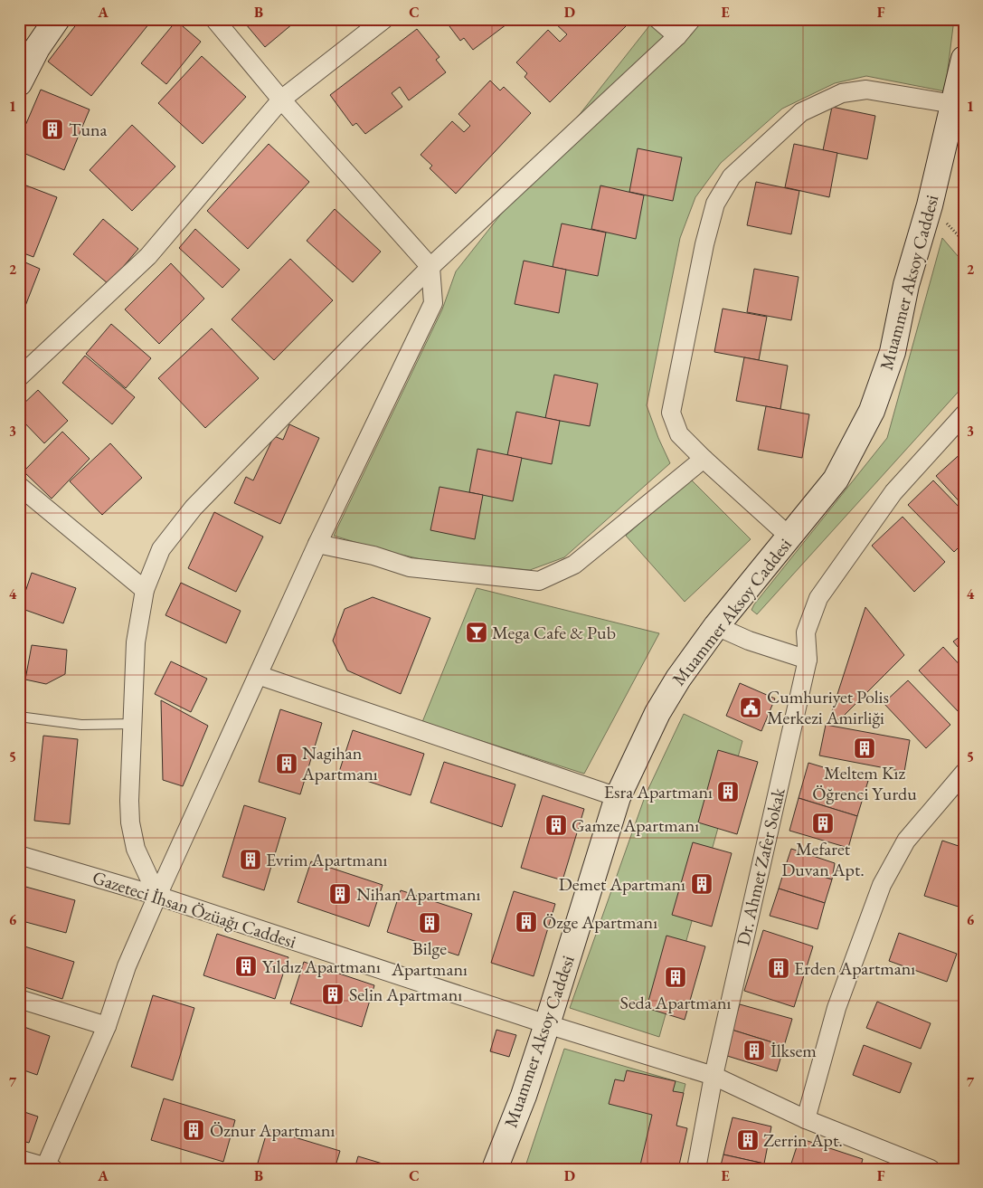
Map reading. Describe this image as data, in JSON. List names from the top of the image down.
{
  "streets": {
    "main road": ["Muammer Aksoy Caddesi"],
    "street": ["Dr. Ahmet Zafer Sokak", "Gazeteci İhsan Özüağı Caddesi"]
  },
  "crossings": [
    ["Muammer Aksoy Caddesi", "Gazeteci İhsan Özüağı Caddesi"],
    ["Dr. Ahmet Zafer Sokak", "Gazeteci İhsan Özüağı Caddesi"]
  ],
  "places": {
    "building": [
      "Tuna",
      "Meltem Kız Öğrenci Yurdu",
      "Nagihan Apartmanı",
      "Esra Apartmanı",
      "Mefaret Duvan Apt.",
      "Gamze Apartmanı",
      "Evrim Apartmanı",
      "Demet Apartmanı",
      "Nihan Apartmanı",
      "Özge Apartmanı",
      "Bilge Apartmanı",
      "Yıldız Apartmanı",
      "Erden Apartmanı",
      "Seda Apartmanı",
      "Selin Apartmanı",
      "İlksem",
      "Öznur Apartmanı",
      "Zerrin Apt."
    ],
    "bar": ["Mega Cafe & Pub"],
    "public building": ["Cumhuriyet Polis Merkezi Amirliği"]
  },
  "grid": {
    "columns": [
      "A",
      "B",
      "C",
      "D",
      "E",
      "F"
    ],
    "rows": [
      "1",
      "2",
      "3",
      "4",
      "5",
      "6",
      "7"
    ]
  }
}
